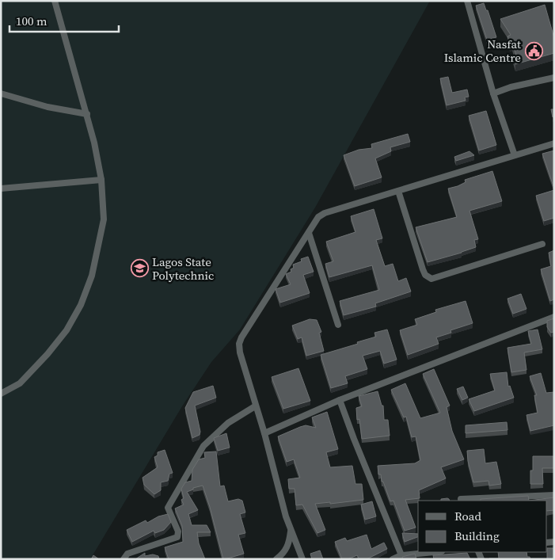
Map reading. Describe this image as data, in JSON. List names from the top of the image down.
{
  "places": {
    "public building": ["Nasfat Islamic Centre"],
    "school or university": ["Lagos State Polytechnic"]
  },
  "legend": ["Road", "Building"],
  "scale_bar": "100 m"
}
